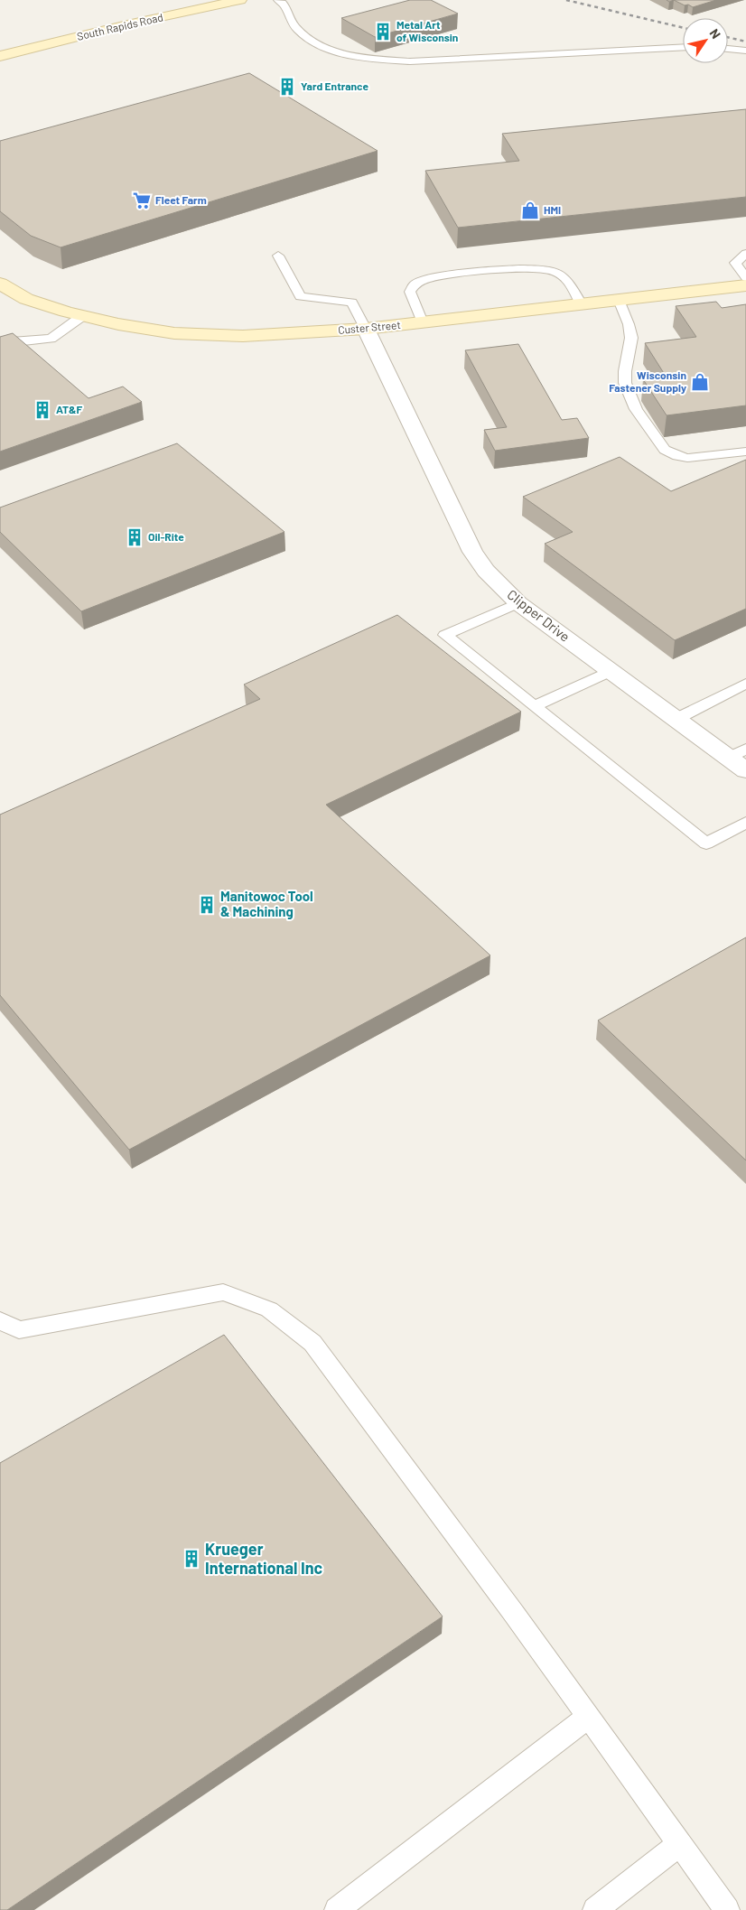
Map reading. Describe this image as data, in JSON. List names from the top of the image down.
{
  "streets": {
    "street": ["South Rapids Road", "Custer Street", "Clipper Drive"]
  },
  "crossings": [
    ["Custer Street", "Clipper Drive"]
  ],
  "places": {
    "building": [
      "Metal Art of Wisconsin",
      "Yard Entrance",
      "AT&F",
      "Oil-Rite",
      "Manitowoc Tool & Machining",
      "Krueger International Inc"
    ],
    "supermarket": ["Fleet Farm"],
    "shop": ["HMI", "Wisconsin Fastener Supply"]
  },
  "north": "top right"
}
